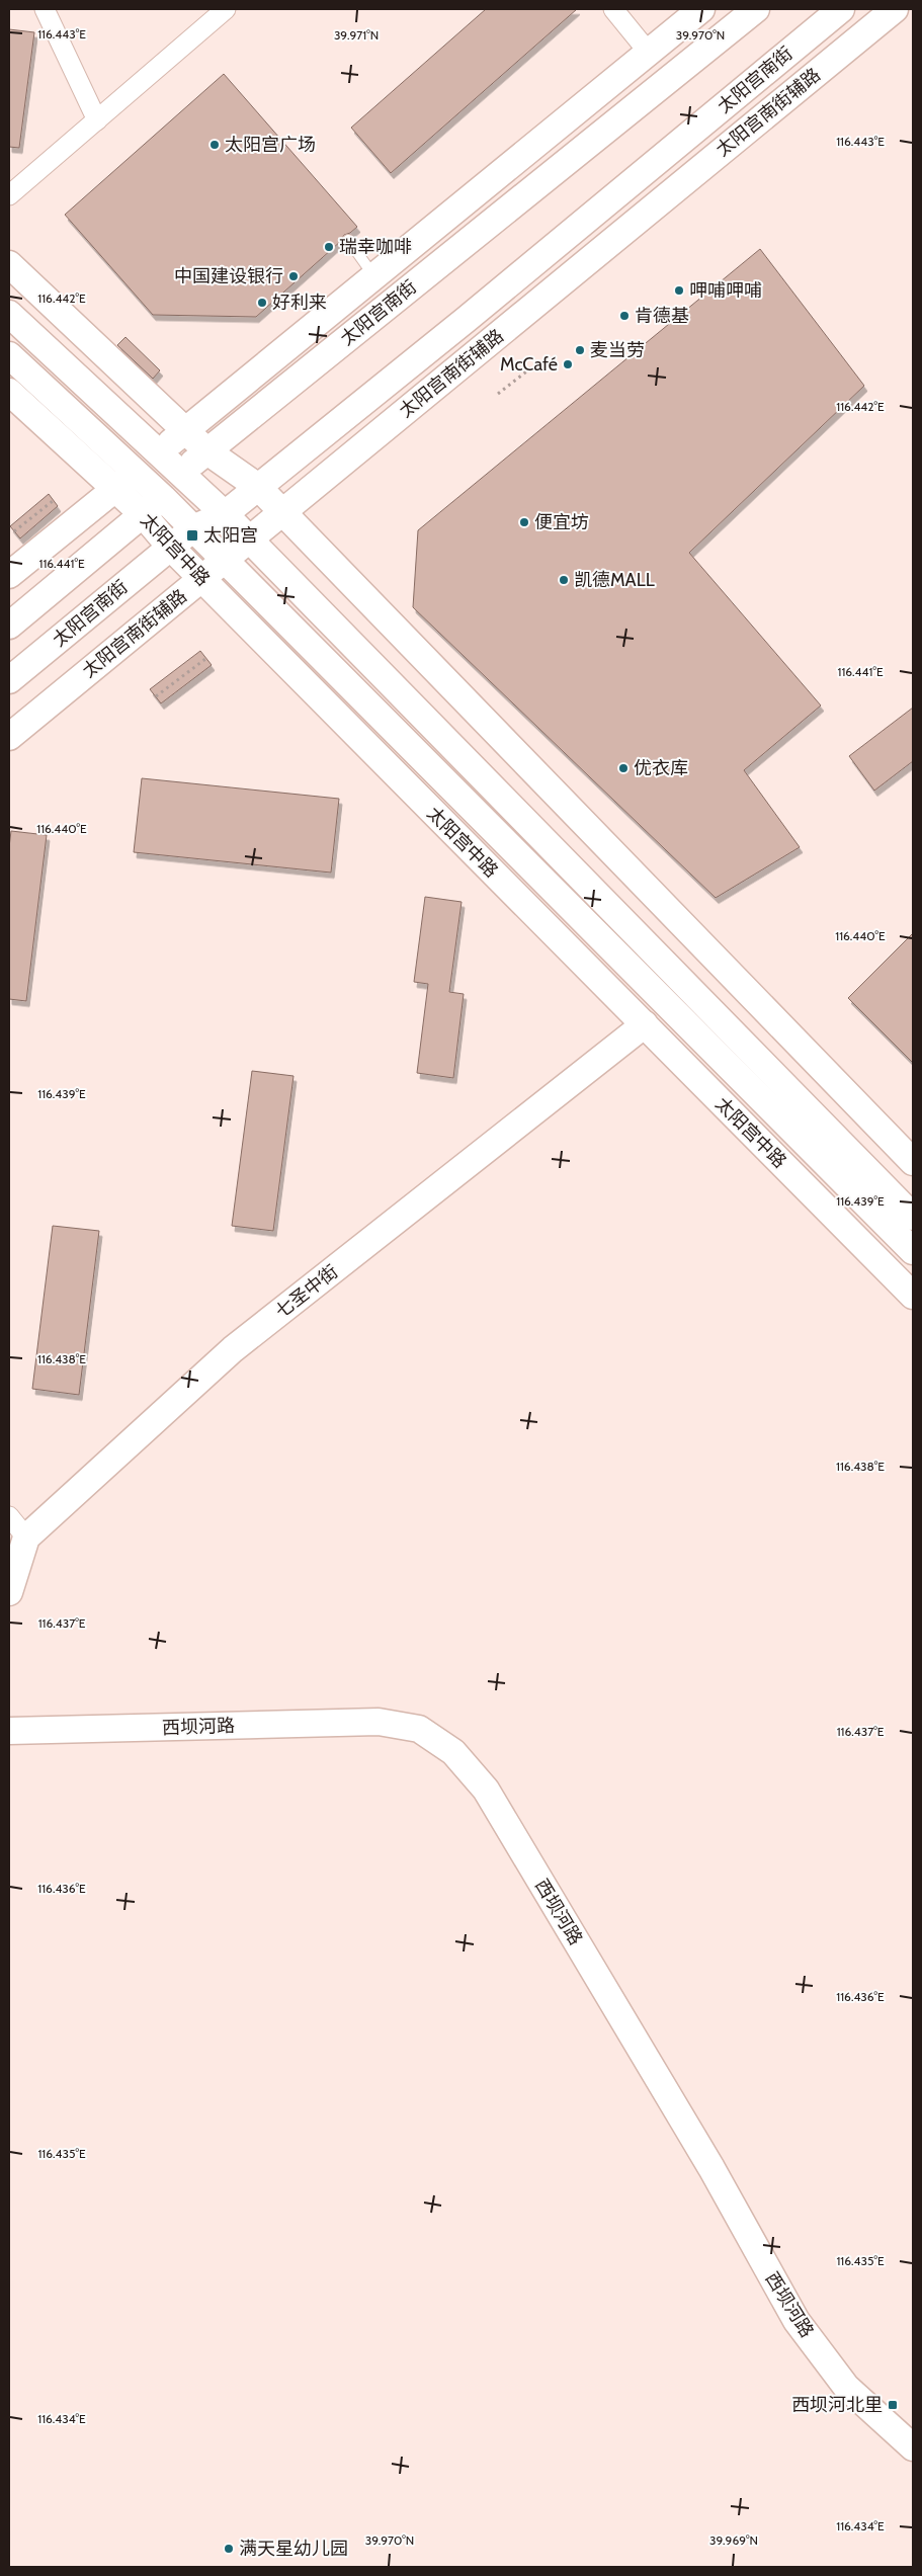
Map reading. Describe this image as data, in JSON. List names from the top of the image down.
{
  "streets": {
    "street": [
      "太阳宫南街",
      "太阳宫南街辅路",
      "太阳宫中路",
      "七圣中街",
      "西坝河路"
    ]
  },
  "crossings": [
    ["太阳宫南街", "太阳宫中路"],
    ["太阳宫南街辅路", "太阳宫中路"],
    ["太阳宫中路", "七圣中街"]
  ],
  "places": {
    "other": [
      "太阳宫广场",
      "瑞幸咖啡",
      "中国建设银行",
      "呷哺呷哺",
      "好利来",
      "肯德基",
      "麦当劳",
      "McCafé",
      "便宜坊",
      "凯德MALL",
      "优衣库",
      "满天星幼儿园"
    ],
    "transit": ["太阳宫", "西坝河北里"]
  },
  "coordinates": [
    "116.443°E",
    "39.971°N",
    "39.970°N",
    "116.442°E",
    "116.441°E",
    "116.440°E",
    "116.439°E",
    "116.438°E",
    "116.437°E",
    "116.436°E",
    "116.435°E",
    "116.434°E",
    "39.969°N"
  ]
}
